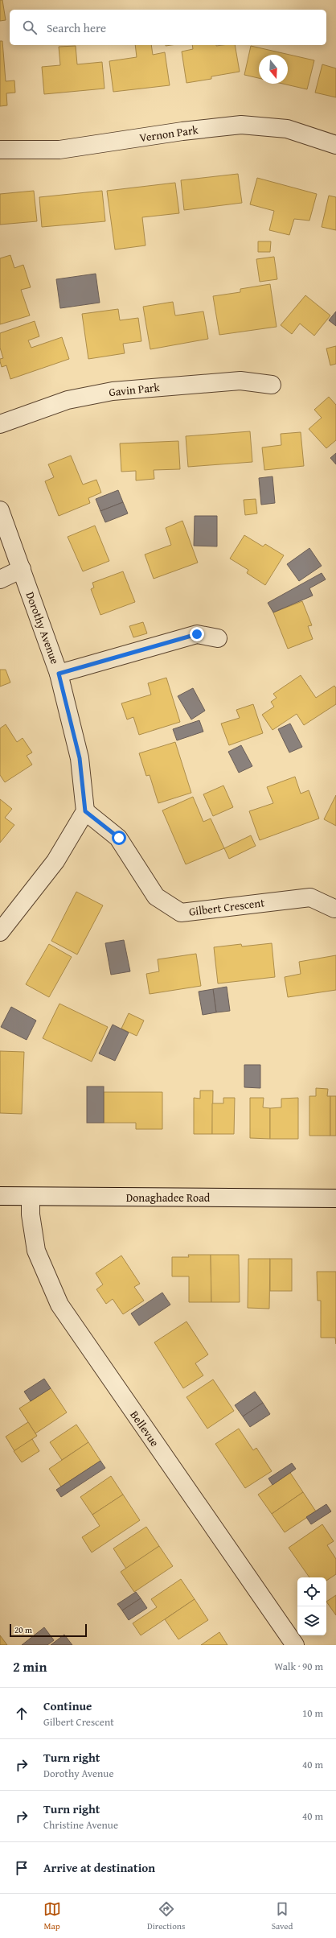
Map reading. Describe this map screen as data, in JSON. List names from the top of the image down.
{
  "streets": {
    "street": [
      "Vernon Park",
      "Gavin Park",
      "Dorothy Avenue",
      "Gilbert Crescent",
      "Donaghadee Road",
      "Bellevue"
    ]
  },
  "crossings": [
    ["Dorothy Avenue", "Gilbert Crescent"],
    ["Donaghadee Road", "Bellevue"]
  ],
  "scale_bar": "20 m",
  "north": "bottom",
  "page": {
    "search": "Search here",
    "scale": "20 m",
    "heading": ["2 min", "Walk · 90 m"],
    "list": [
      ["Continue", "Gilbert Crescent", "10 m"],
      ["Turn right", "Dorothy Avenue", "40 m"],
      ["Turn right", "Christine Avenue", "40 m"],
      "Arrive at destination"
    ],
    "nav": ["Map", "Directions", "Saved"]
  }
}
